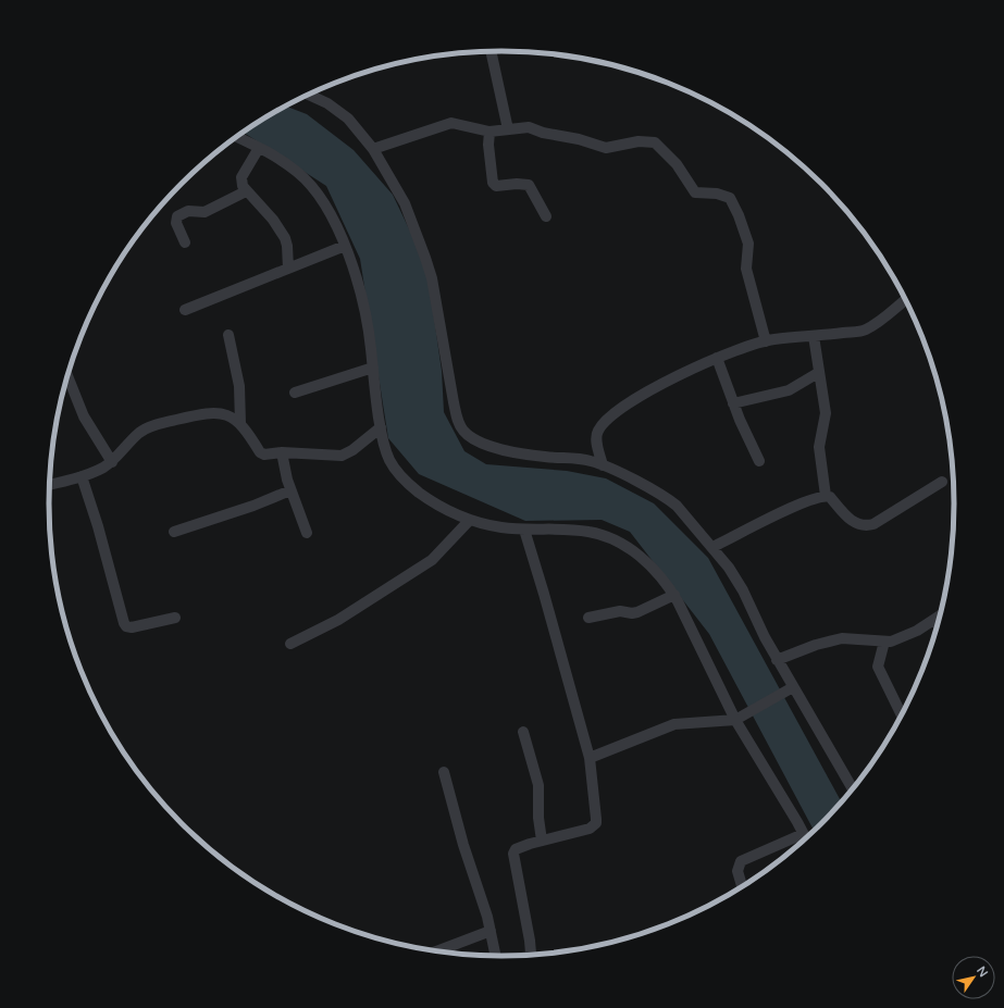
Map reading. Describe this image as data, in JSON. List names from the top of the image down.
{
  "north": "top right"
}
